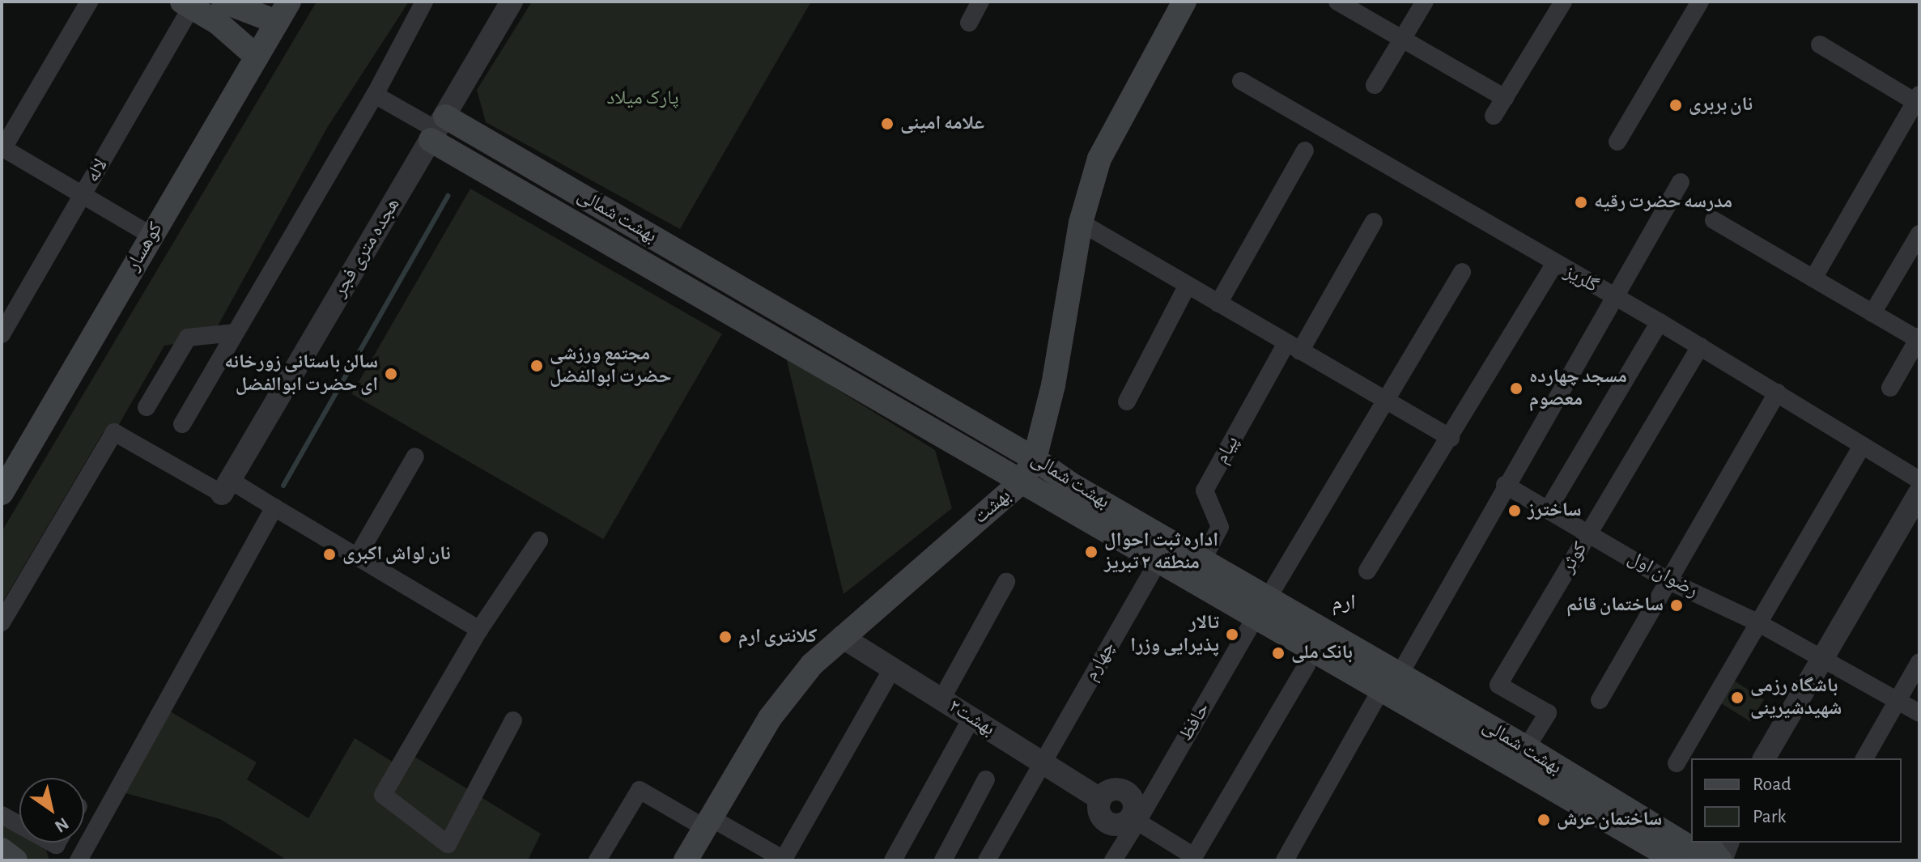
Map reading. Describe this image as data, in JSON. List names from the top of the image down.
{
  "streets": {
    "main road": ["بهشت شمالی", "کوهسار", "بهشت"],
    "street": [
      "لاله",
      "هجده متری فجر",
      "گلریز",
      "پیام",
      "کوثر",
      "رضوان اول",
      "چهارم",
      "بهشت۲",
      "حافظ"
    ]
  },
  "crossings": [
    ["بهشت شمالی", "هجده متری فجر"],
    ["بهشت شمالی", "پیام"],
    ["بهشت شمالی", "بهشت"],
    ["بهشت شمالی", "کوثر"],
    ["بهشت شمالی", "چهارم"],
    ["بهشت شمالی", "حافظ"],
    ["گلریز", "کوثر"],
    ["بهشت", "بهشت۲"],
    ["کوثر", "رضوان اول"],
    ["چهارم", "بهشت۲"],
    ["بهشت۲", "حافظ"]
  ],
  "districts": ["ارم"],
  "parks": ["پارک میلاد"],
  "places": [
    "نان بربری",
    "علامه امینی",
    "مدرسه حضرت رقیه",
    "مجتمع ورزشی حضرت ابوالفضل",
    "سالن باستانی زورخانه ای حضرت ابوالفضل",
    "مسجد چهارده معصوم",
    "ساخترز",
    "اداره ثبت احوال منطقه ۲ تبریز",
    "نان لواش اکبری",
    "ساختمان قائم",
    "تالار پذیرایی وزرا",
    "کلانتری ارم",
    "بانک ملی",
    "باشگاه رزمی شهیدشیرینی",
    "ساختمان عرش"
  ],
  "legend": ["Road", "Park"],
  "north": "bottom right"
}
